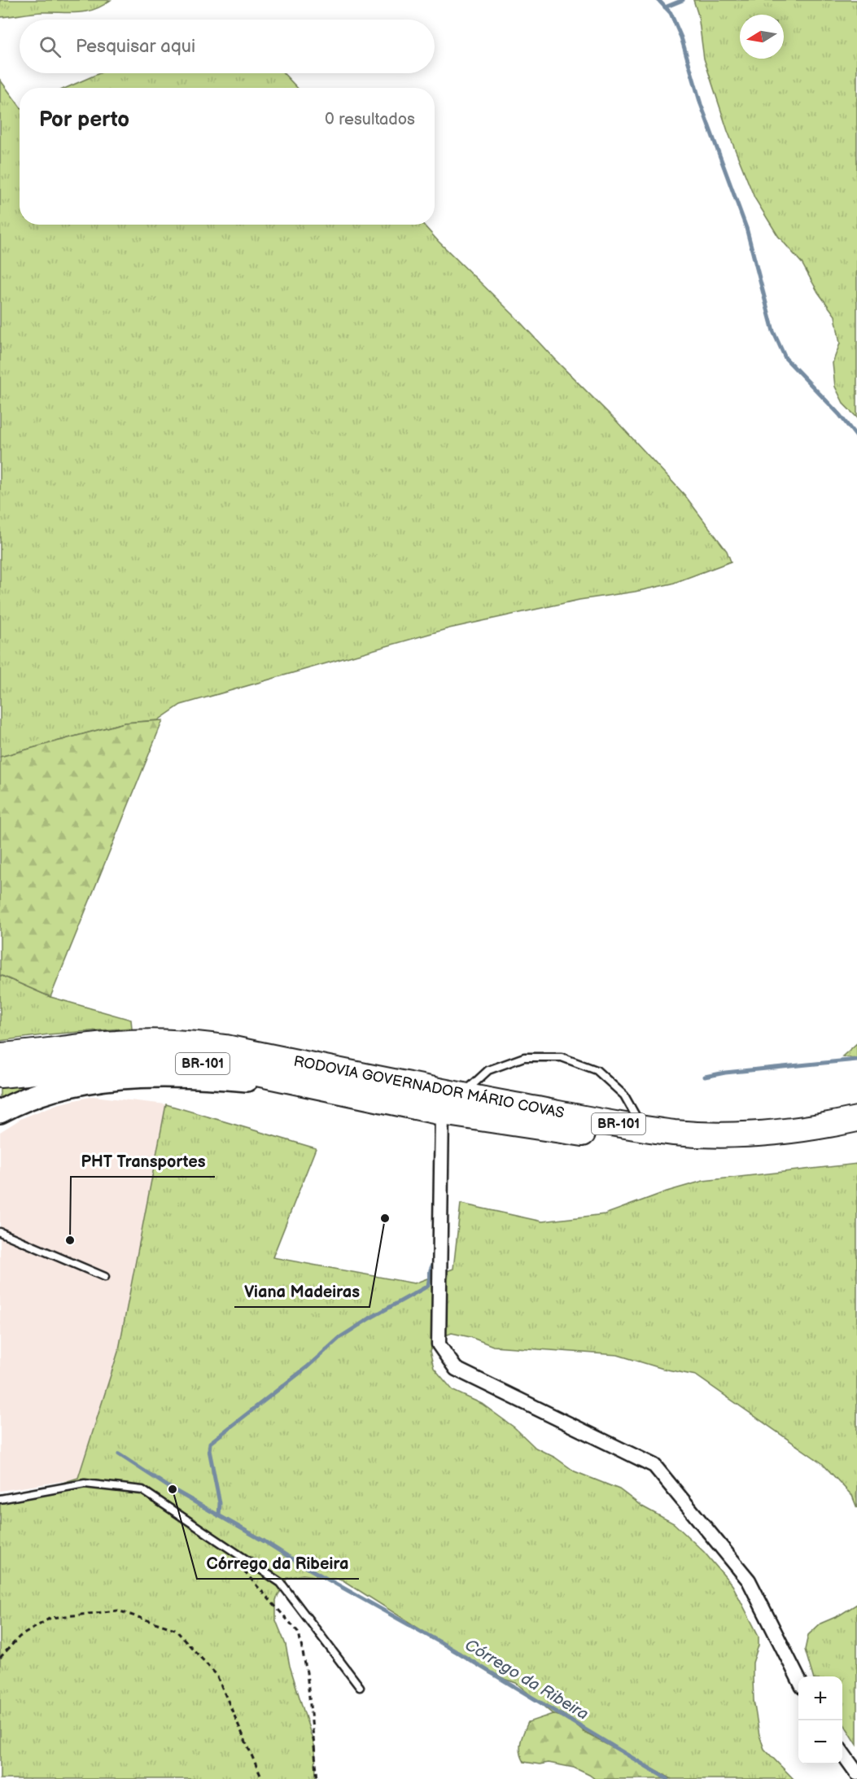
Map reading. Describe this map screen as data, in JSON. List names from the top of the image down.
{
  "streets": {
    "highway": ["BR-101", "RODOVIA GOVERNADOR MÁRIO COVAS"]
  },
  "water": ["Córrego da Ribeira"],
  "places": ["Viana Madeiras", "PHT Transportes", "Córrego da Ribeira"],
  "north": "left",
  "page": {
    "search": "Pesquisar aqui",
    "heading": ["Por perto", "0 resultados"],
    "map_buttons": ["+", "−"]
  }
}
